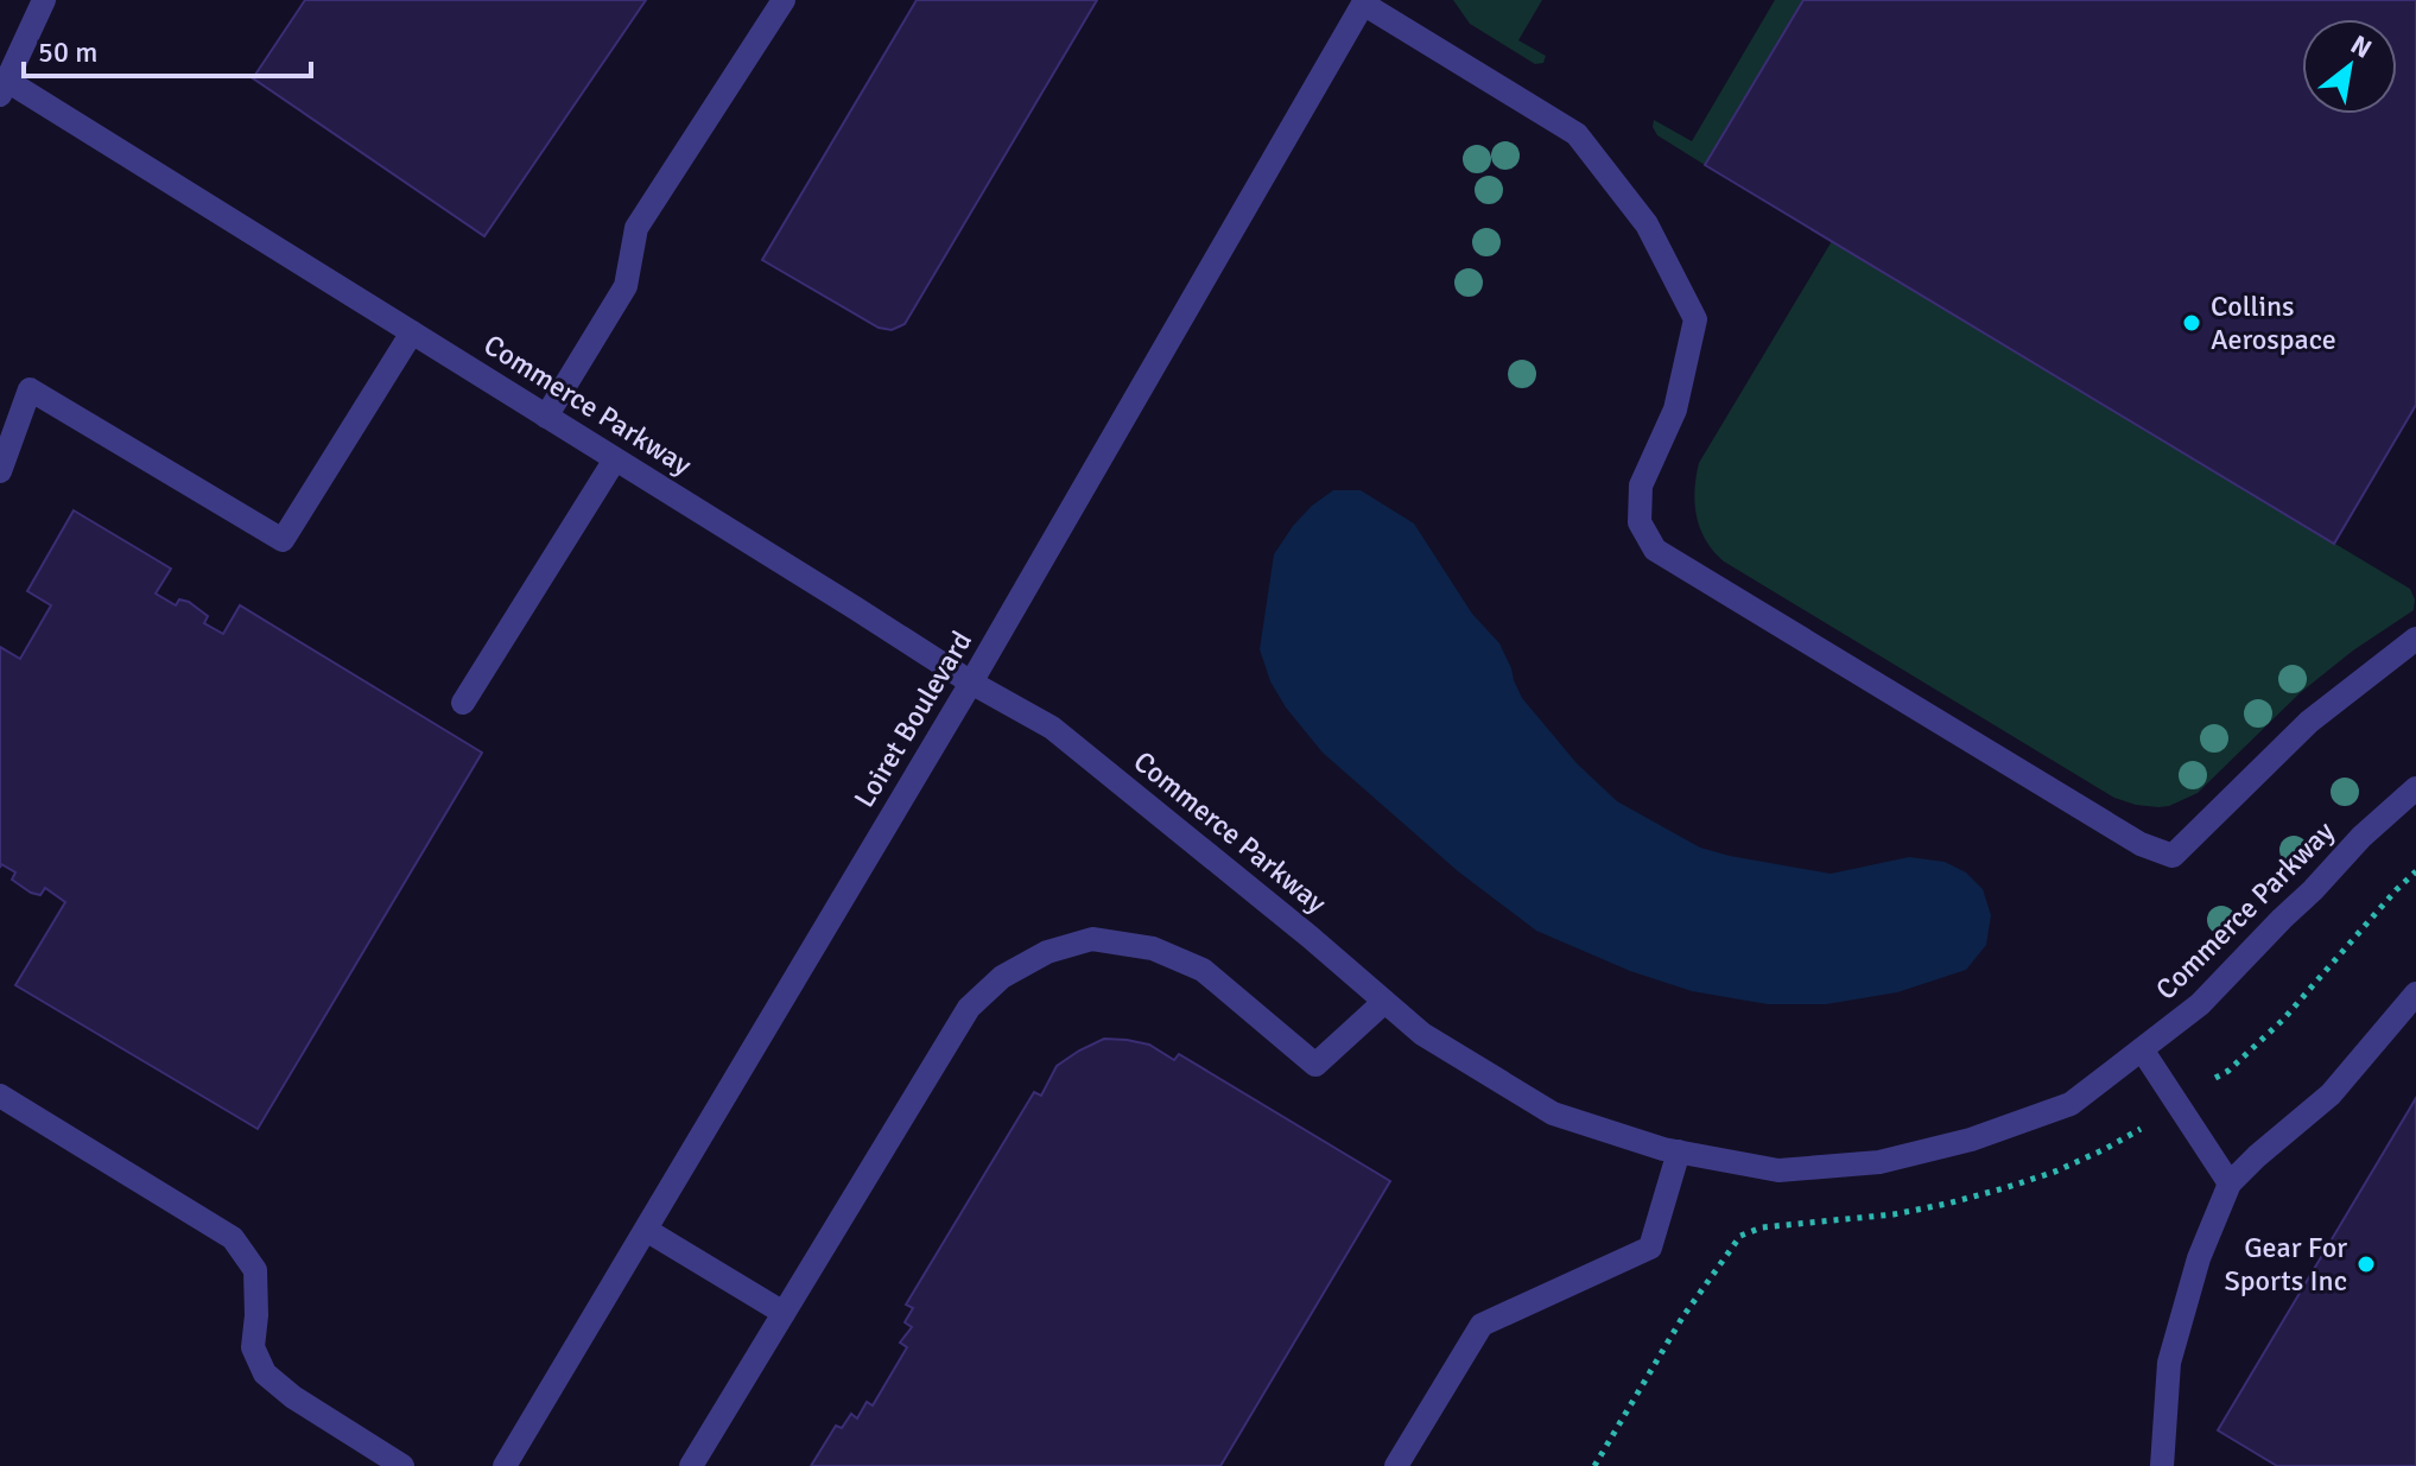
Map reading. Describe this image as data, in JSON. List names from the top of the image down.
{
  "streets": {
    "street": ["Commerce Parkway", "Loiret Boulevard"]
  },
  "crossings": [
    ["Commerce Parkway", "Loiret Boulevard"]
  ],
  "places": ["Collins Aerospace", "Gear For Sports Inc"],
  "scale_bar": "50 m",
  "north": "top right"
}
